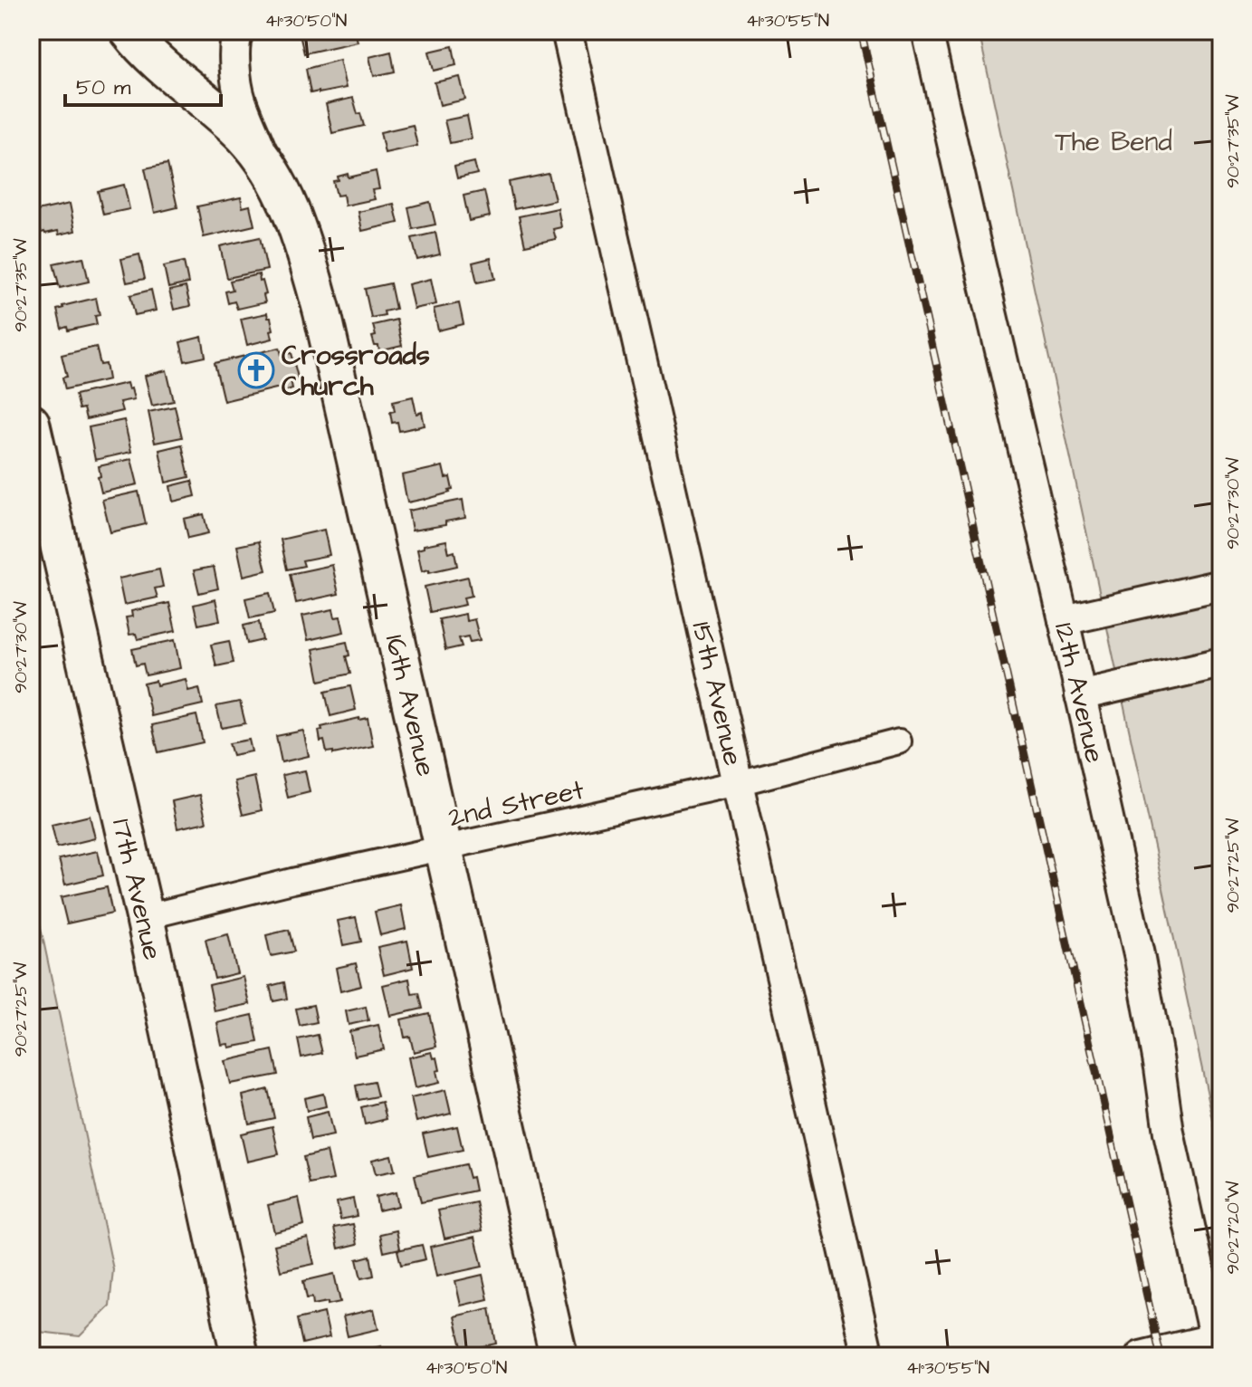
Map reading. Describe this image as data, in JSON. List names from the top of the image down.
{
  "streets": {
    "main road": ["16th Avenue", "17th Avenue"],
    "street": ["12th Avenue", "15th Avenue", "2nd Street"]
  },
  "crossings": [
    ["15th Avenue", "2nd Street"],
    ["16th Avenue", "2nd Street"],
    ["2nd Street", "17th Avenue"]
  ],
  "parks": ["The Bend"],
  "places": {
    "church": ["Crossroads Church"]
  },
  "scale_bar": "50 m",
  "coordinates": [
    "41°30'50\"N",
    "41°30'55\"N",
    "90°27'35\"W",
    "90°27'30\"W",
    "90°27'25\"W",
    "90°27'20\"W"
  ]
}
